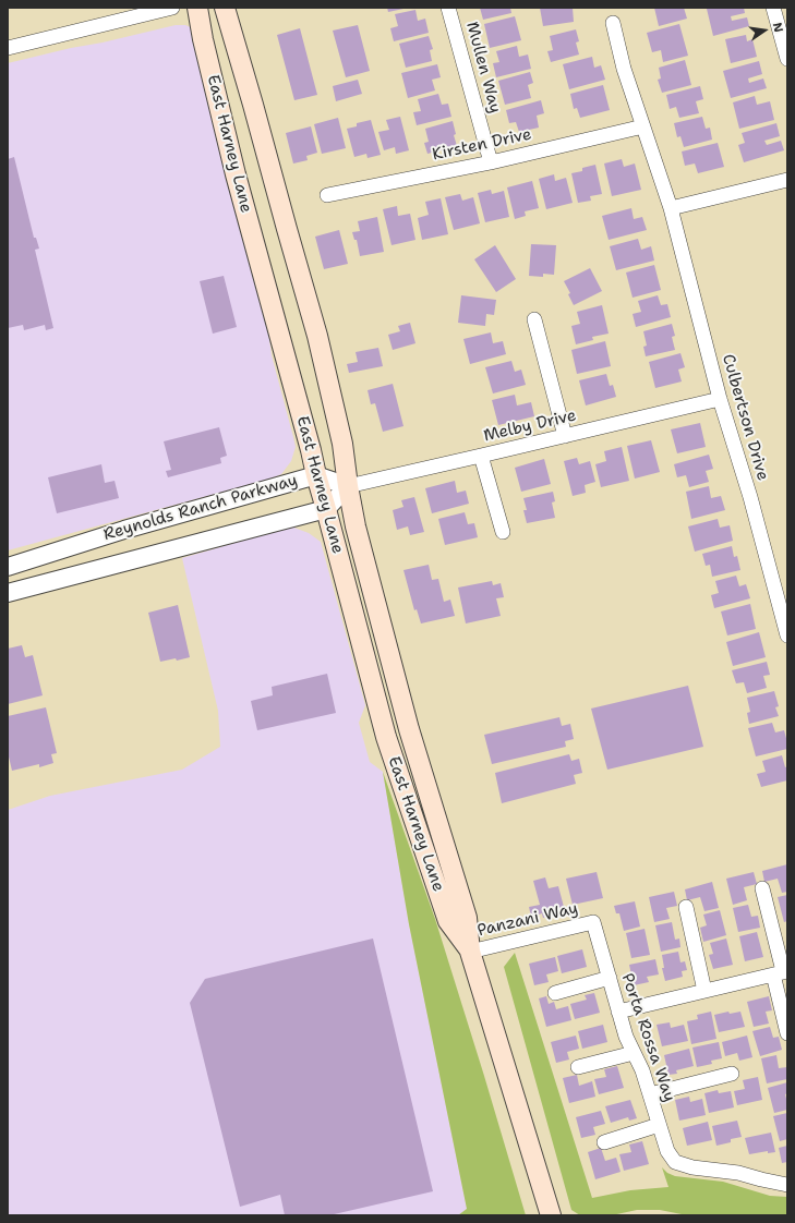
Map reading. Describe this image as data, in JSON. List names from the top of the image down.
{
  "streets": {
    "main road": ["East Harney Lane"],
    "street": [
      "Mullen Way",
      "Kirsten Drive",
      "Culbertson Drive",
      "Melby Drive",
      "Reynolds Ranch Parkway",
      "Panzani Way",
      "Porta Rossa Way"
    ]
  },
  "crossings": [
    ["Mullen Way", "Kirsten Drive"],
    ["East Harney Lane", "Melby Drive"],
    ["East Harney Lane", "Reynolds Ranch Parkway"],
    ["East Harney Lane", "Panzani Way"],
    ["Kirsten Drive", "Culbertson Drive"],
    ["Culbertson Drive", "Melby Drive"],
    ["Melby Drive", "Reynolds Ranch Parkway"],
    ["Panzani Way", "Porta Rossa Way"]
  ],
  "north": "right"
}
